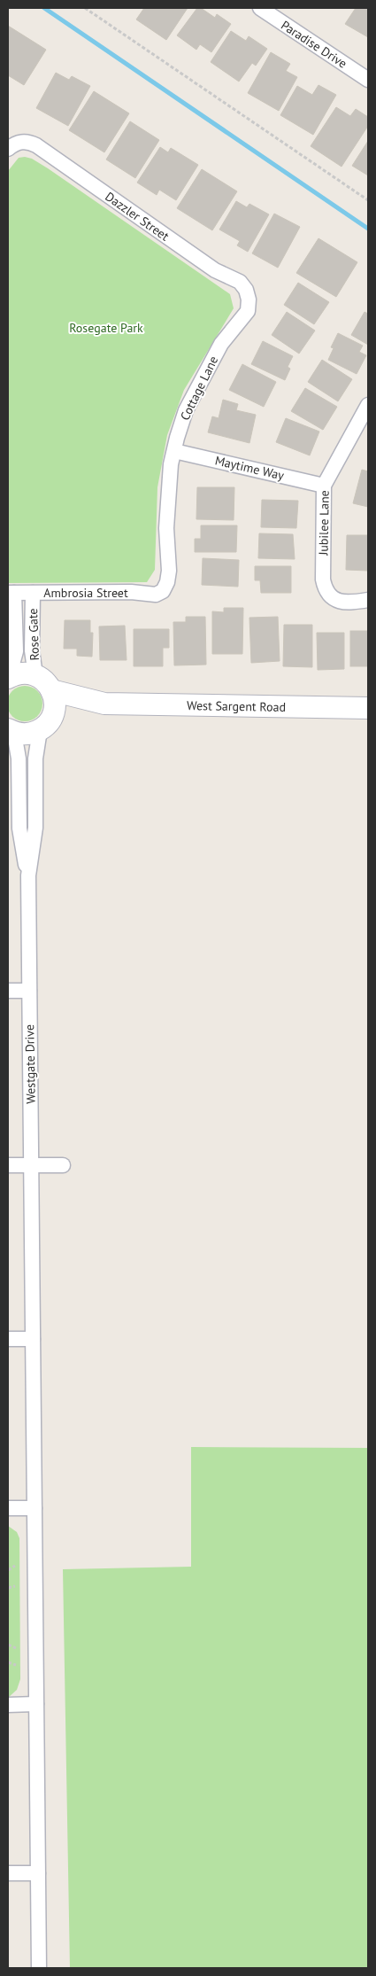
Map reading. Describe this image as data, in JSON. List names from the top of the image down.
{
  "streets": {
    "street": [
      "Paradise Drive",
      "Dazzler Street",
      "Cottage Lane",
      "Maytime Way",
      "Jubilee Lane",
      "Ambrosia Street",
      "Rose Gate",
      "West Sargent Road",
      "Westgate Drive"
    ]
  },
  "crossings": [
    ["Dazzler Street", "Cottage Lane"],
    ["Cottage Lane", "Maytime Way"],
    ["Cottage Lane", "Ambrosia Street"],
    ["Maytime Way", "Jubilee Lane"],
    ["Ambrosia Street", "Rose Gate"],
    ["West Sargent Road", "Westgate Drive"]
  ],
  "parks": ["Rosegate Park"]
}
